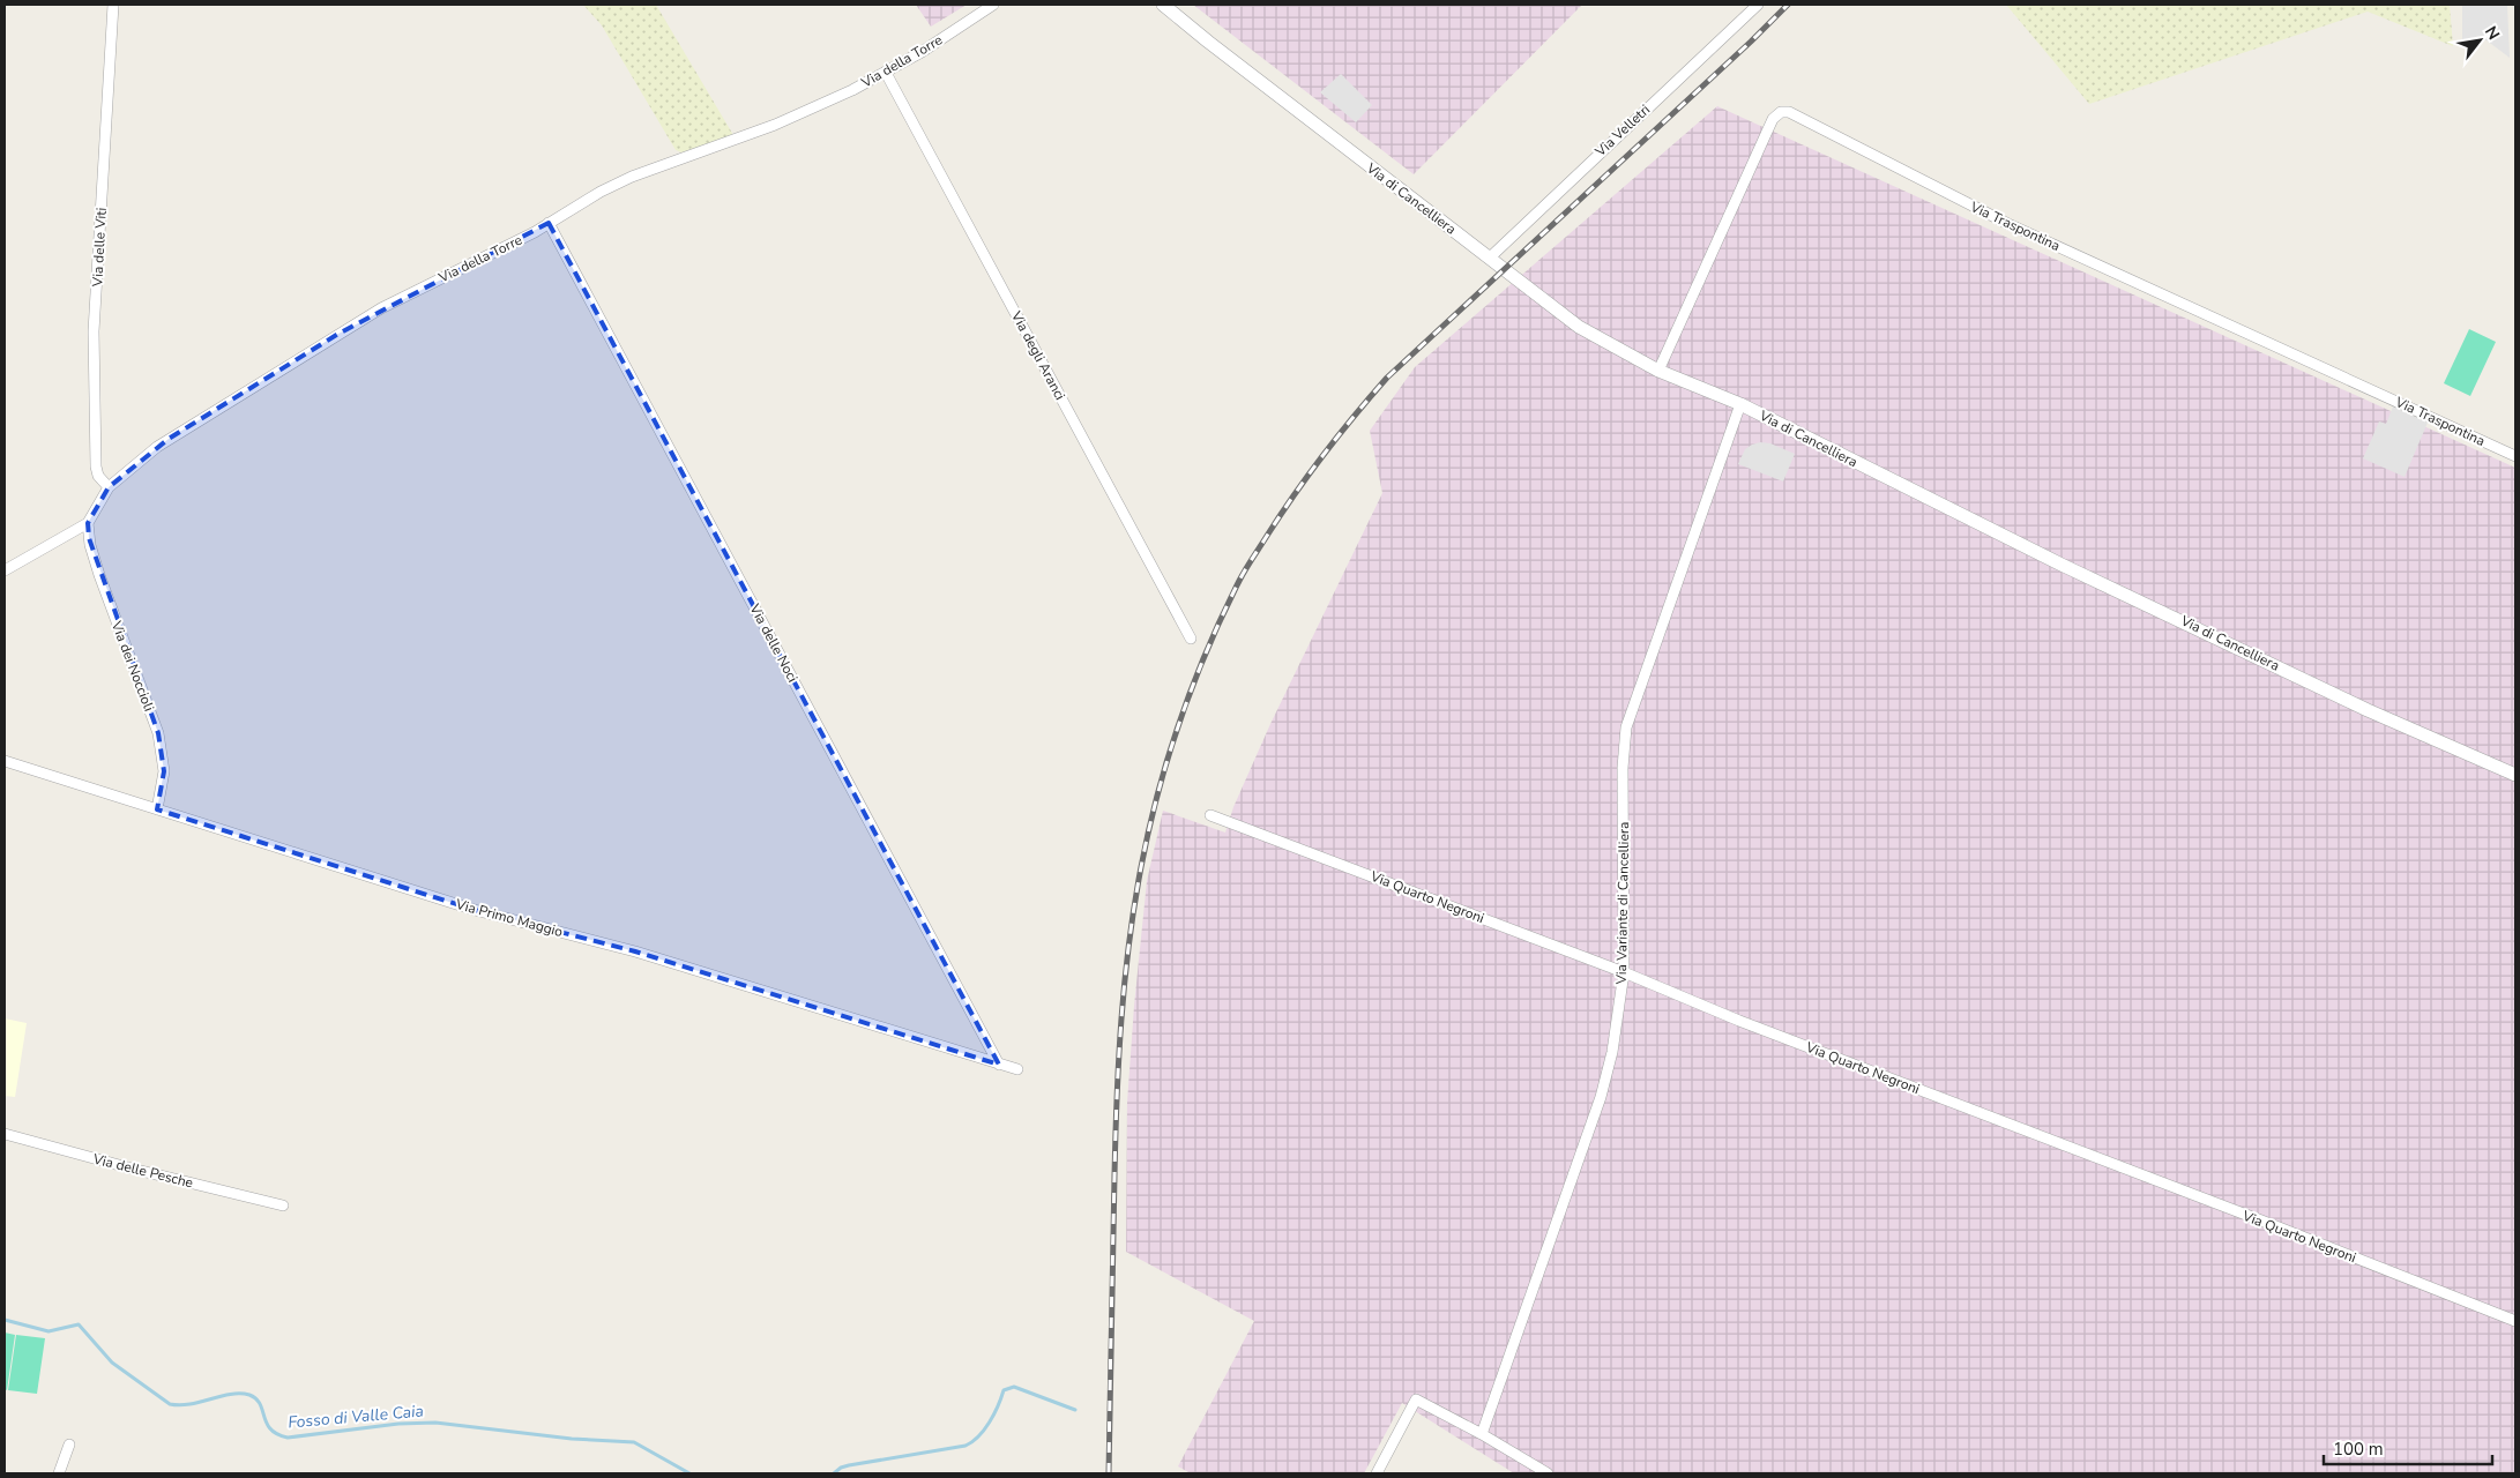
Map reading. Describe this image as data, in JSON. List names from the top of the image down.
{
  "streets": {
    "street": [
      "Via della Torre",
      "Via Velletri",
      "Via di Cancelliera",
      "Via Traspontina",
      "Via delle Viti",
      "Via degli Aranci",
      "Via delle Noci",
      "Via dei Noccioli",
      "Via Quarto Negroni",
      "Via Variante di Cancelliera",
      "Via Primo Maggio",
      "Via delle Pesche"
    ]
  },
  "crossings": [
    ["Via della Torre", "Via delle Viti"],
    ["Via della Torre", "Via degli Aranci"],
    ["Via della Torre", "Via delle Noci"],
    ["Via della Torre", "Via dei Noccioli"],
    ["Via Velletri", "Via di Cancelliera"],
    ["Via di Cancelliera", "Via Traspontina"],
    ["Via di Cancelliera", "Via Variante di Cancelliera"],
    ["Via delle Noci", "Via Primo Maggio"],
    ["Via dei Noccioli", "Via Primo Maggio"],
    ["Via Quarto Negroni", "Via Variante di Cancelliera"]
  ],
  "water": ["Fosso di Valle Caia"],
  "scale_bar": "100 m",
  "north": "top right"
}
